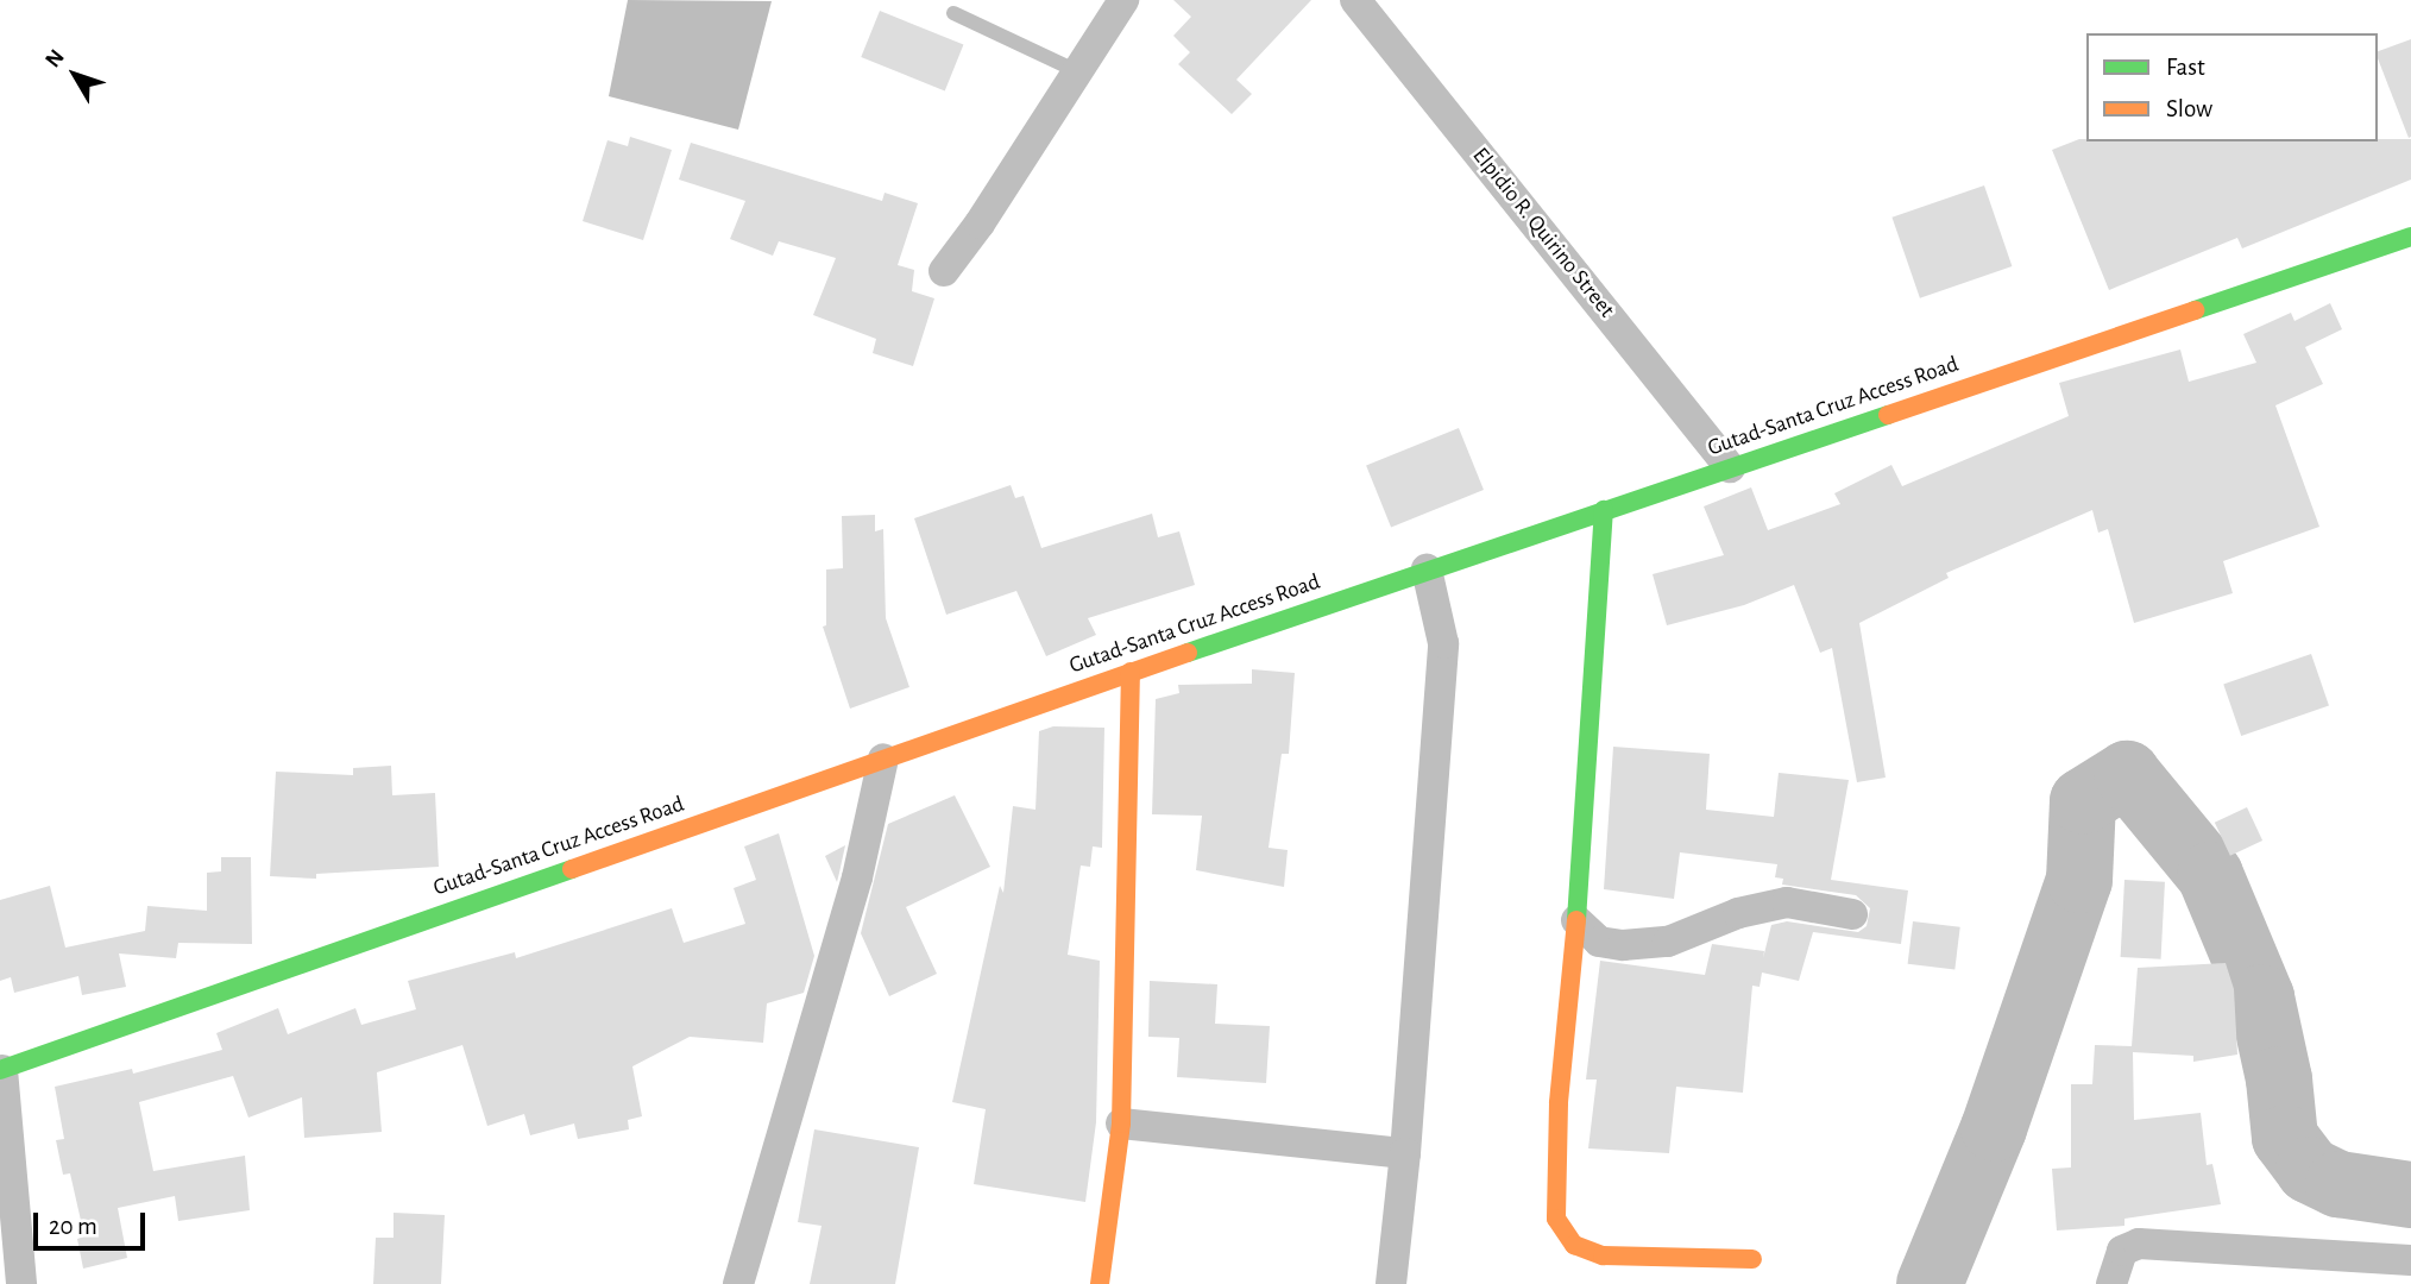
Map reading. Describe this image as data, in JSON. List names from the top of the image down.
{
  "streets": {
    "main road": ["Gutad-Santa Cruz Access Road"],
    "street": ["Elpidio R. Quirino Street"]
  },
  "crossings": [
    ["Elpidio R. Quirino Street", "Gutad-Santa Cruz Access Road"]
  ],
  "legend": ["Fast", "Slow"],
  "scale_bar": "20 m",
  "north": "top left"
}
